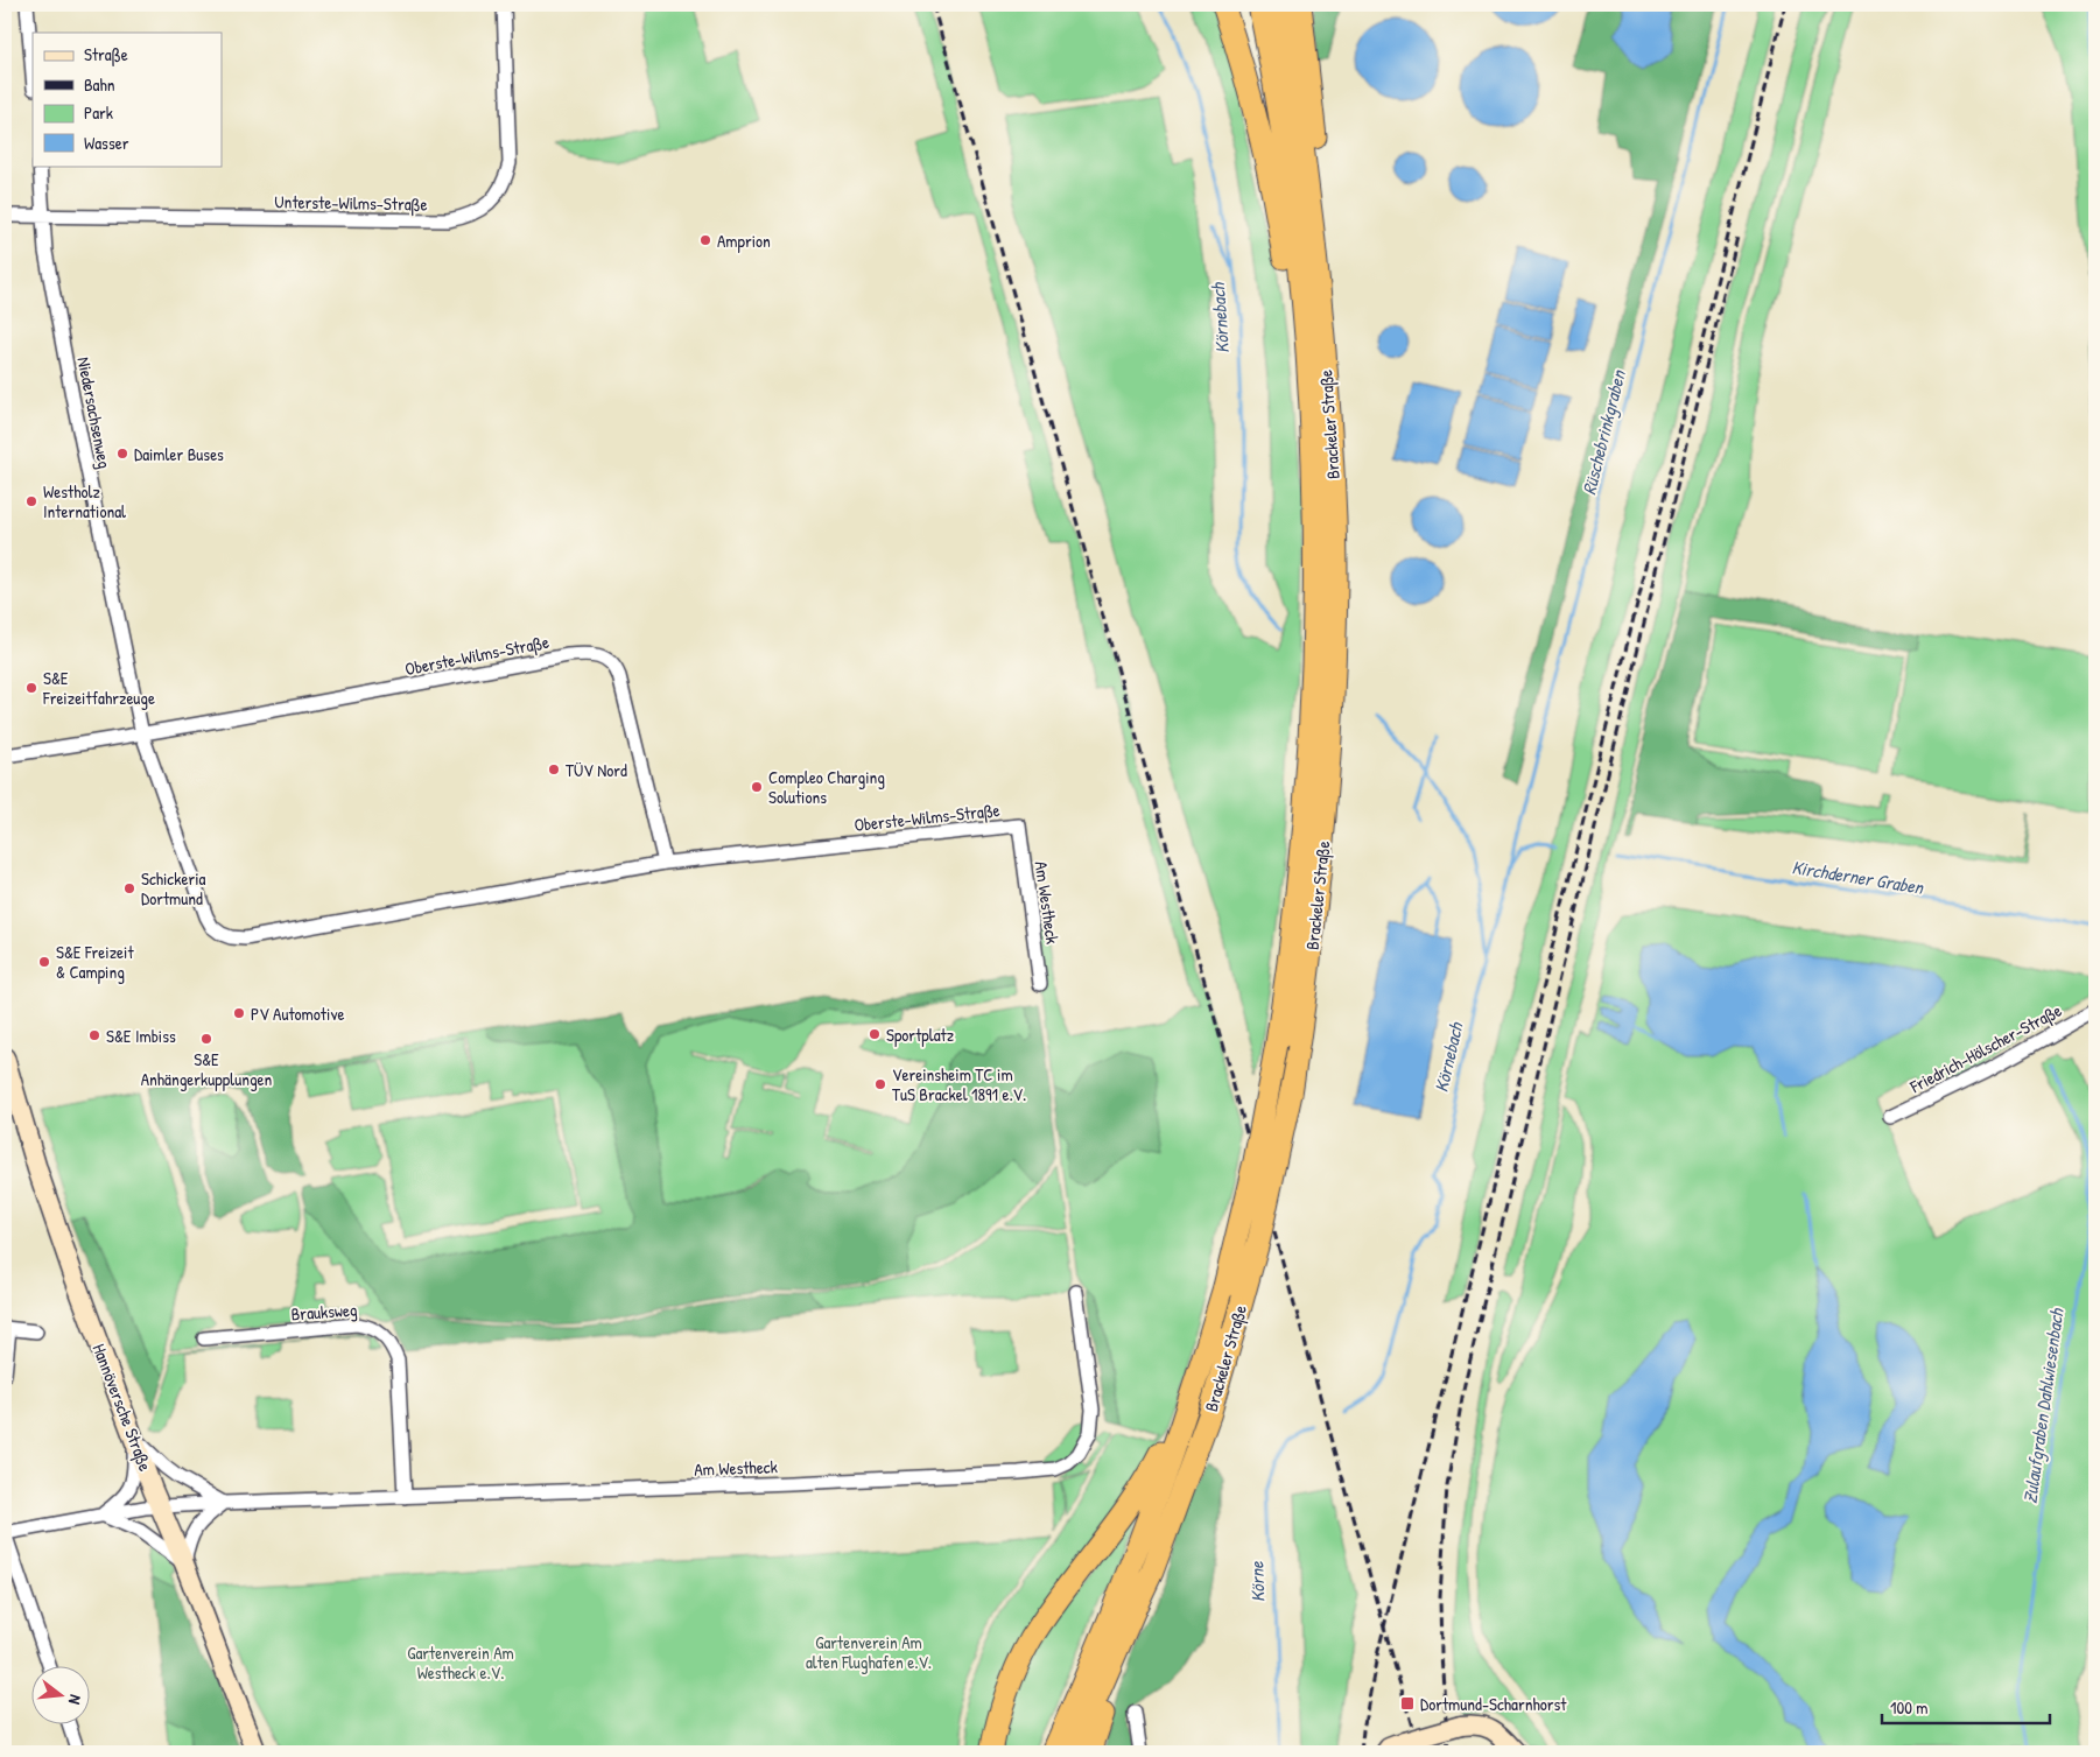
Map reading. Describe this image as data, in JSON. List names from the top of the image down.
{
  "streets": {
    "highway": ["Brackeler Straße"],
    "main road": ["Hannöversche Straße"],
    "street": [
      "Unterste-Wilms-Straße",
      "Niedersachsenweg",
      "Oberste-Wilms-Straße",
      "Am Westheck",
      "Friedrich-Hölscher-Straße",
      "Brauksweg"
    ]
  },
  "crossings": [
    ["Unterste-Wilms-Straße", "Niedersachsenweg"],
    ["Niedersachsenweg", "Oberste-Wilms-Straße"],
    ["Oberste-Wilms-Straße", "Am Westheck"],
    ["Am Westheck", "Brauksweg"],
    ["Am Westheck", "Hannöversche Straße"]
  ],
  "water": [
    "Körnebach",
    "Rüschebrinkgraben",
    "Kirchderner Graben",
    "Zulaufgraben Dahlwiesenbach",
    "Körne"
  ],
  "parks": ["Gartenverein Am alten Flughafen e.V.", "Gartenverein Am Westheck e.V."],
  "places": {
    "other": [
      "Amprion",
      "Daimler Buses",
      "Westholz International",
      "S&E Freizeitfahrzeuge",
      "TÜV Nord",
      "Compleo Charging Solutions",
      "Schickeria Dortmund",
      "S&E Freizeit & Camping",
      "PV Automotive",
      "Sportplatz",
      "S&E Imbiss",
      "S&E Anhängerkupplungen",
      "Vereinsheim TC im TuS Brackel 1891 e.V."
    ],
    "transit": ["Dortmund-Scharnhorst"]
  },
  "legend": [
    "Straße",
    "Bahn",
    "Park",
    "Wasser"
  ],
  "scale_bar": "100 m",
  "north": "right"
}
